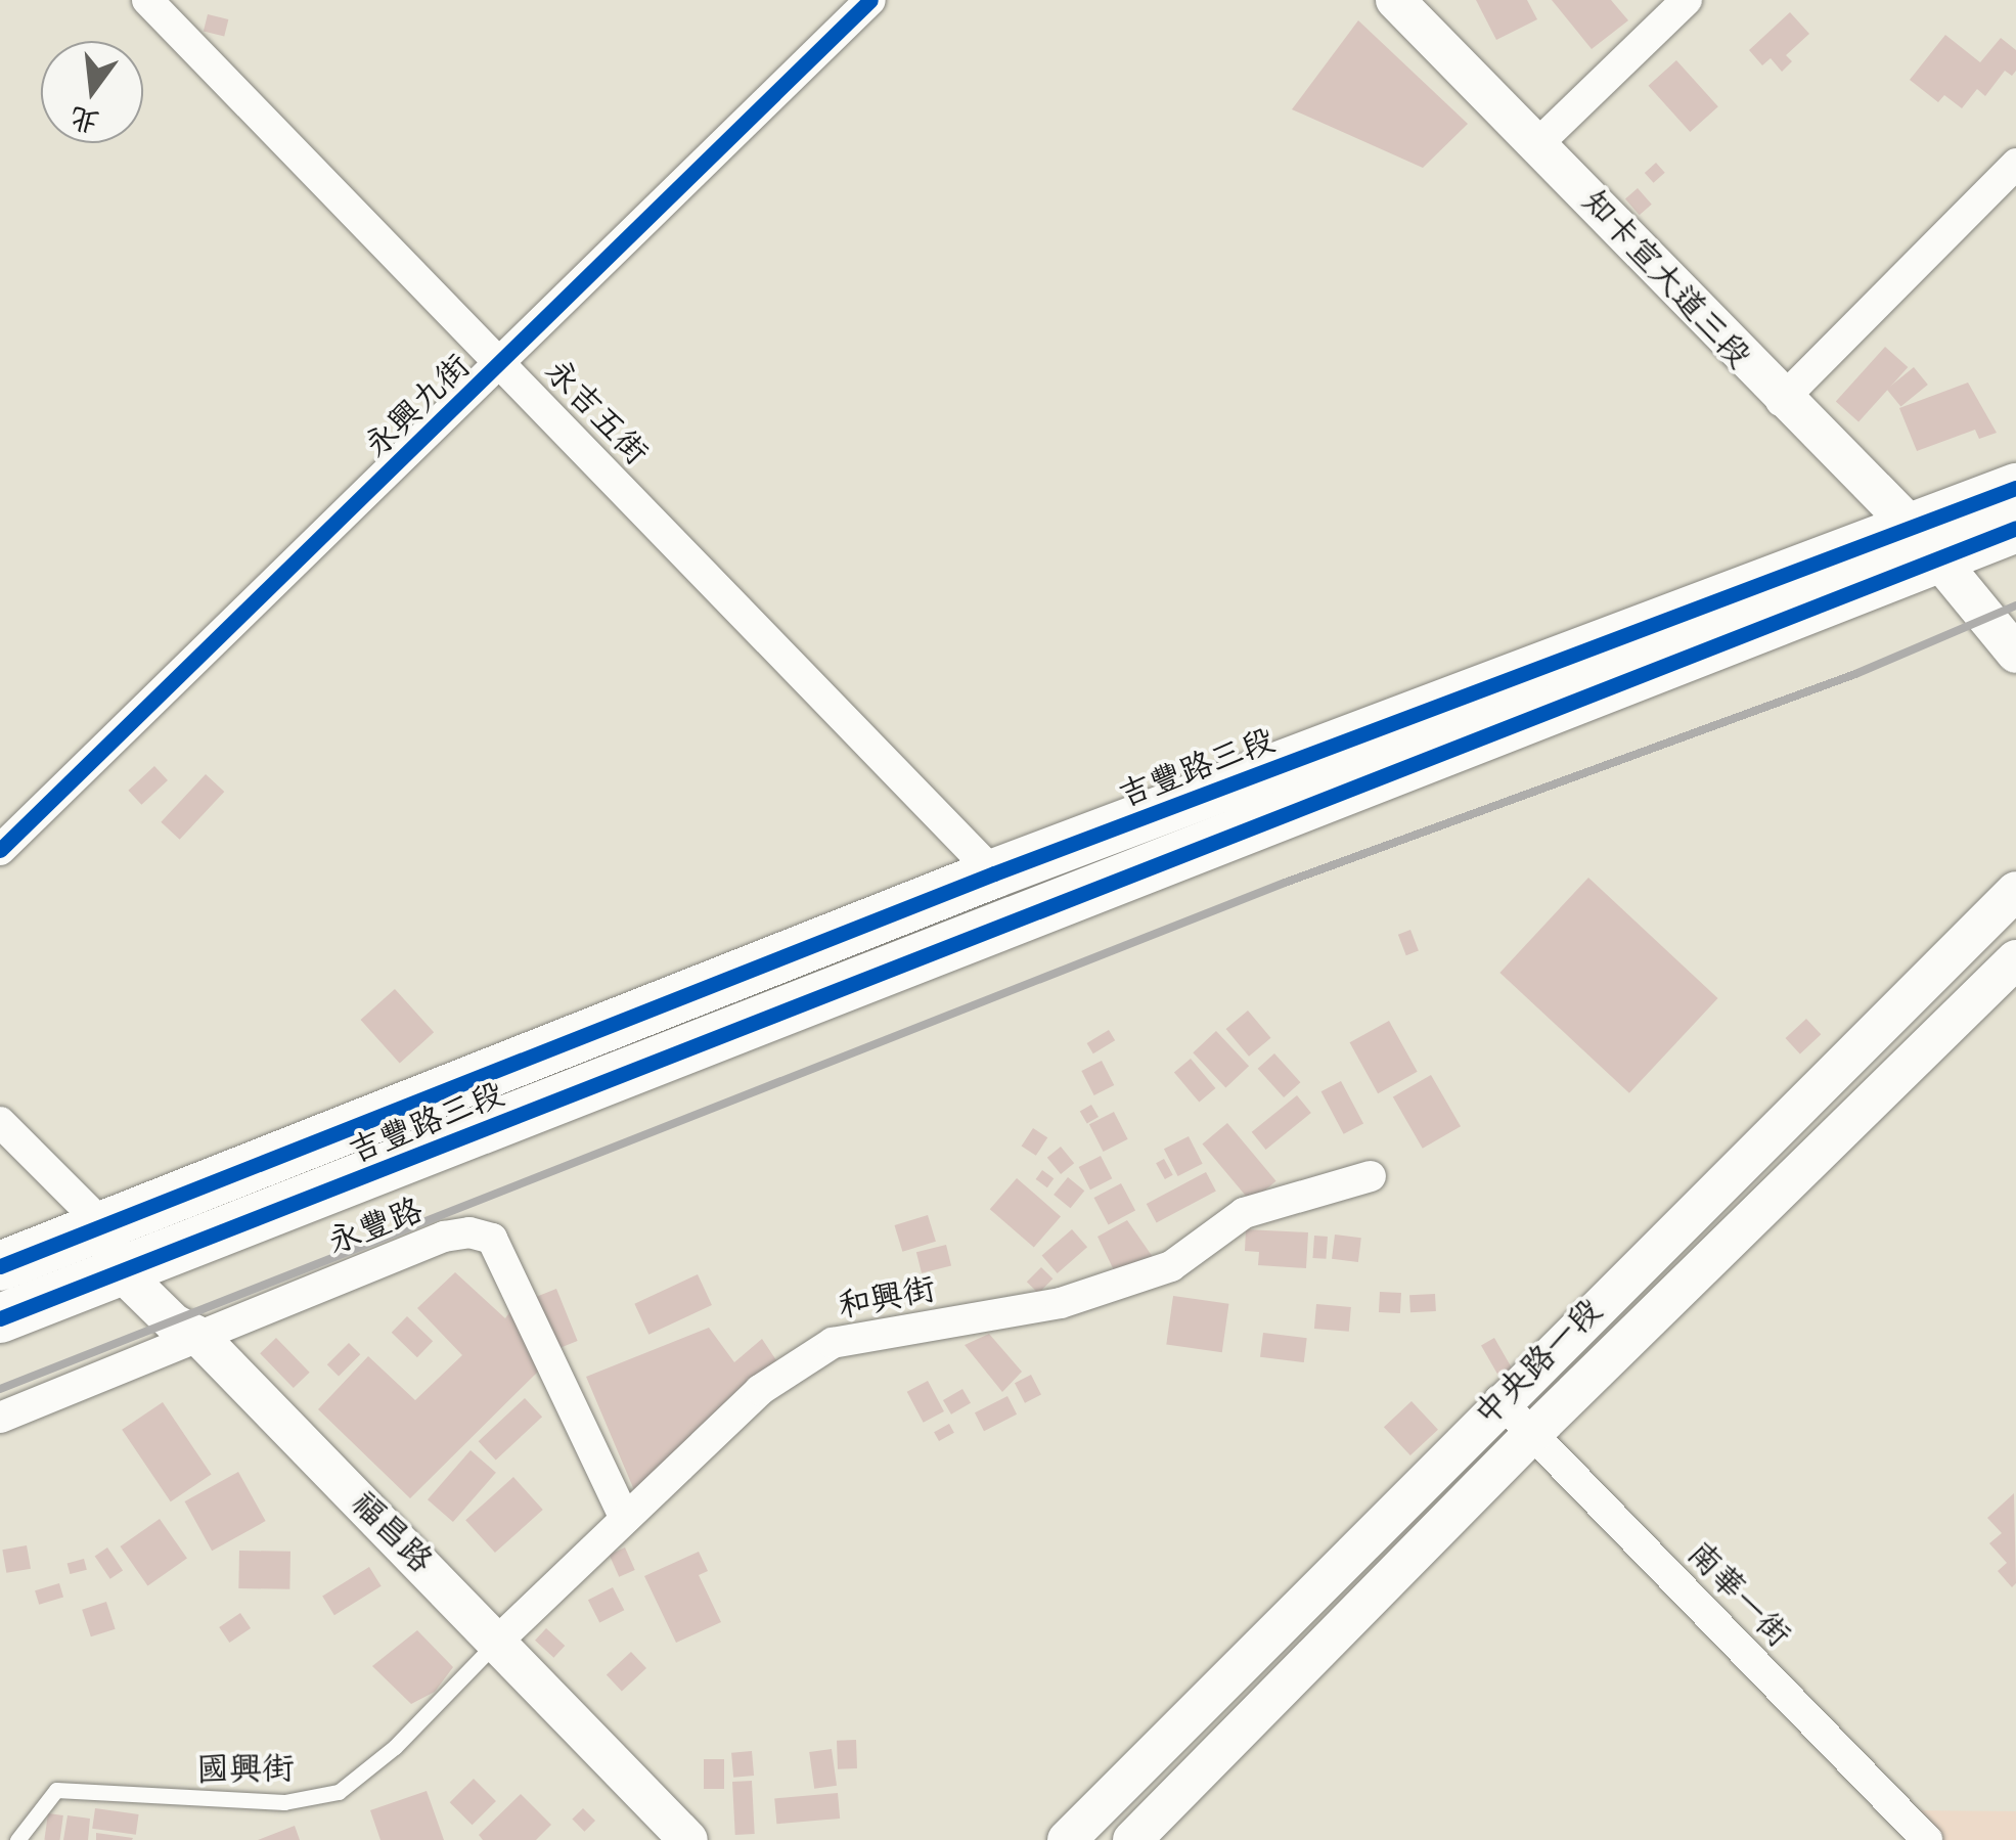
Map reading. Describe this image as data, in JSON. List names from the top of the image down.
{
  "streets": {
    "main road": ["吉豐路三段"],
    "street": [
      "知卡宣大道三段",
      "永興九街",
      "永吉五街",
      "永豐路",
      "和興街",
      "中央路一段",
      "福昌路",
      "南華一街"
    ],
    "lane": ["國興街"]
  },
  "crossings": [
    ["知卡宣大道三段", "吉豐路三段"],
    ["永興九街", "永吉五街"],
    ["永吉五街", "吉豐路三段"],
    ["吉豐路三段", "福昌路"],
    ["永豐路", "和興街"],
    ["永豐路", "福昌路"],
    ["和興街", "福昌路"],
    ["和興街", "國興街"],
    ["中央路一段", "南華一街"],
    ["福昌路", "國興街"]
  ],
  "north": "bottom"
}
